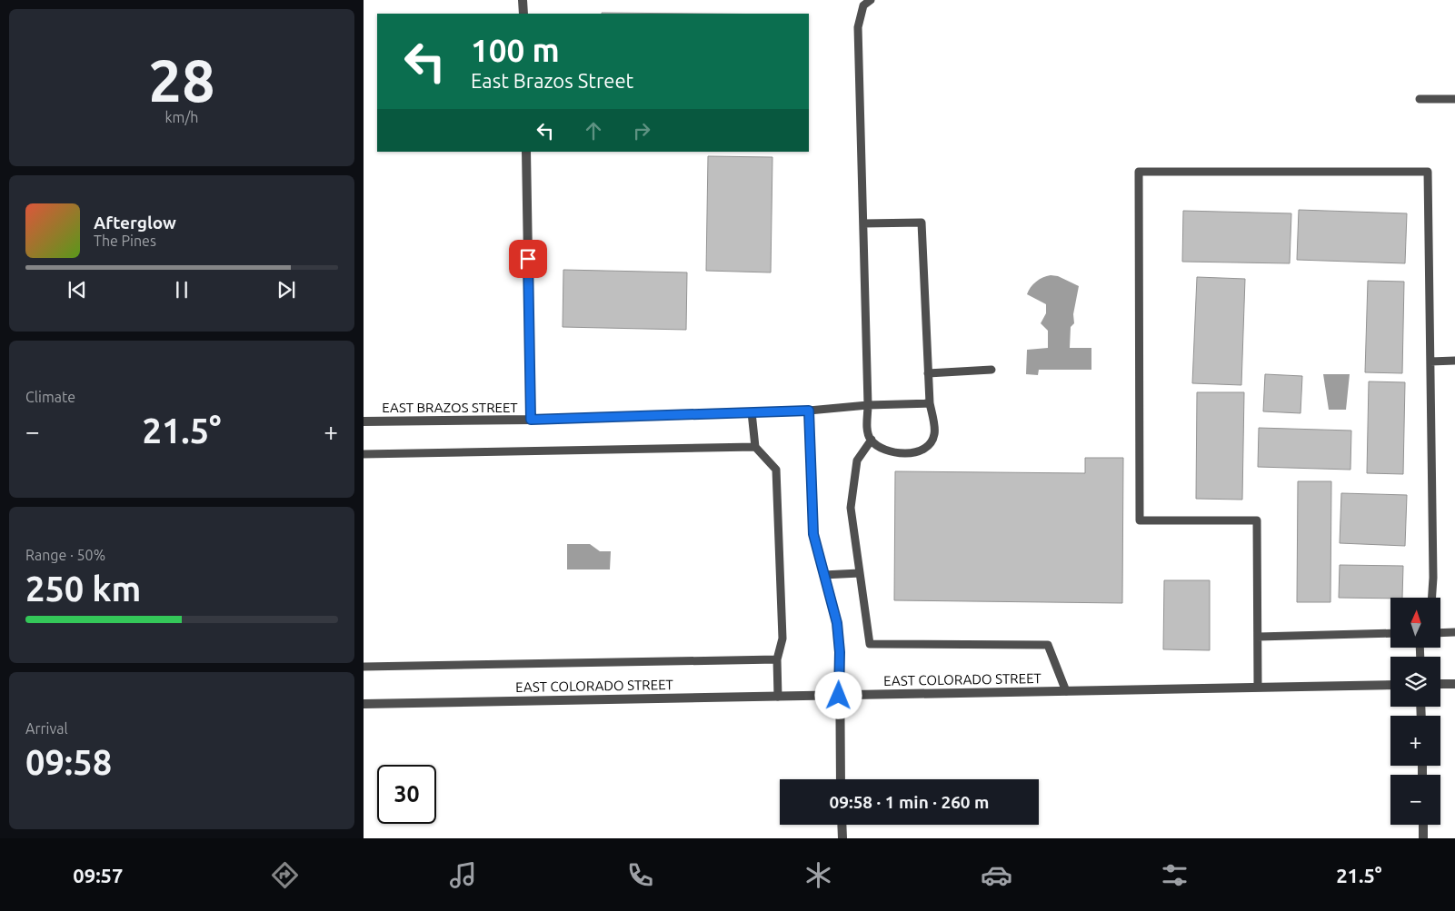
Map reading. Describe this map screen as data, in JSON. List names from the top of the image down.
{
  "streets": {
    "street": ["EAST BRAZOS STREET", "EAST COLORADO STREET"]
  },
  "north": "top",
  "page": {
    "tile": [
      ["28", "km/h"],
      "Climate",
      ["Range · 50%", "250 km"],
      ["Arrival", "09:58"]
    ],
    "turn": ["100 m", "East Brazos Street"],
    "song": ["Afterglow", "The Pines"],
    "heat": ["−", "21.5°", "+"],
    "map_buttons": ["+", "−"],
    "limit": "30",
    "trip": "09:58 · 1 min · 260 m",
    "tabs": ["09:57", "21.5°"]
  }
}
